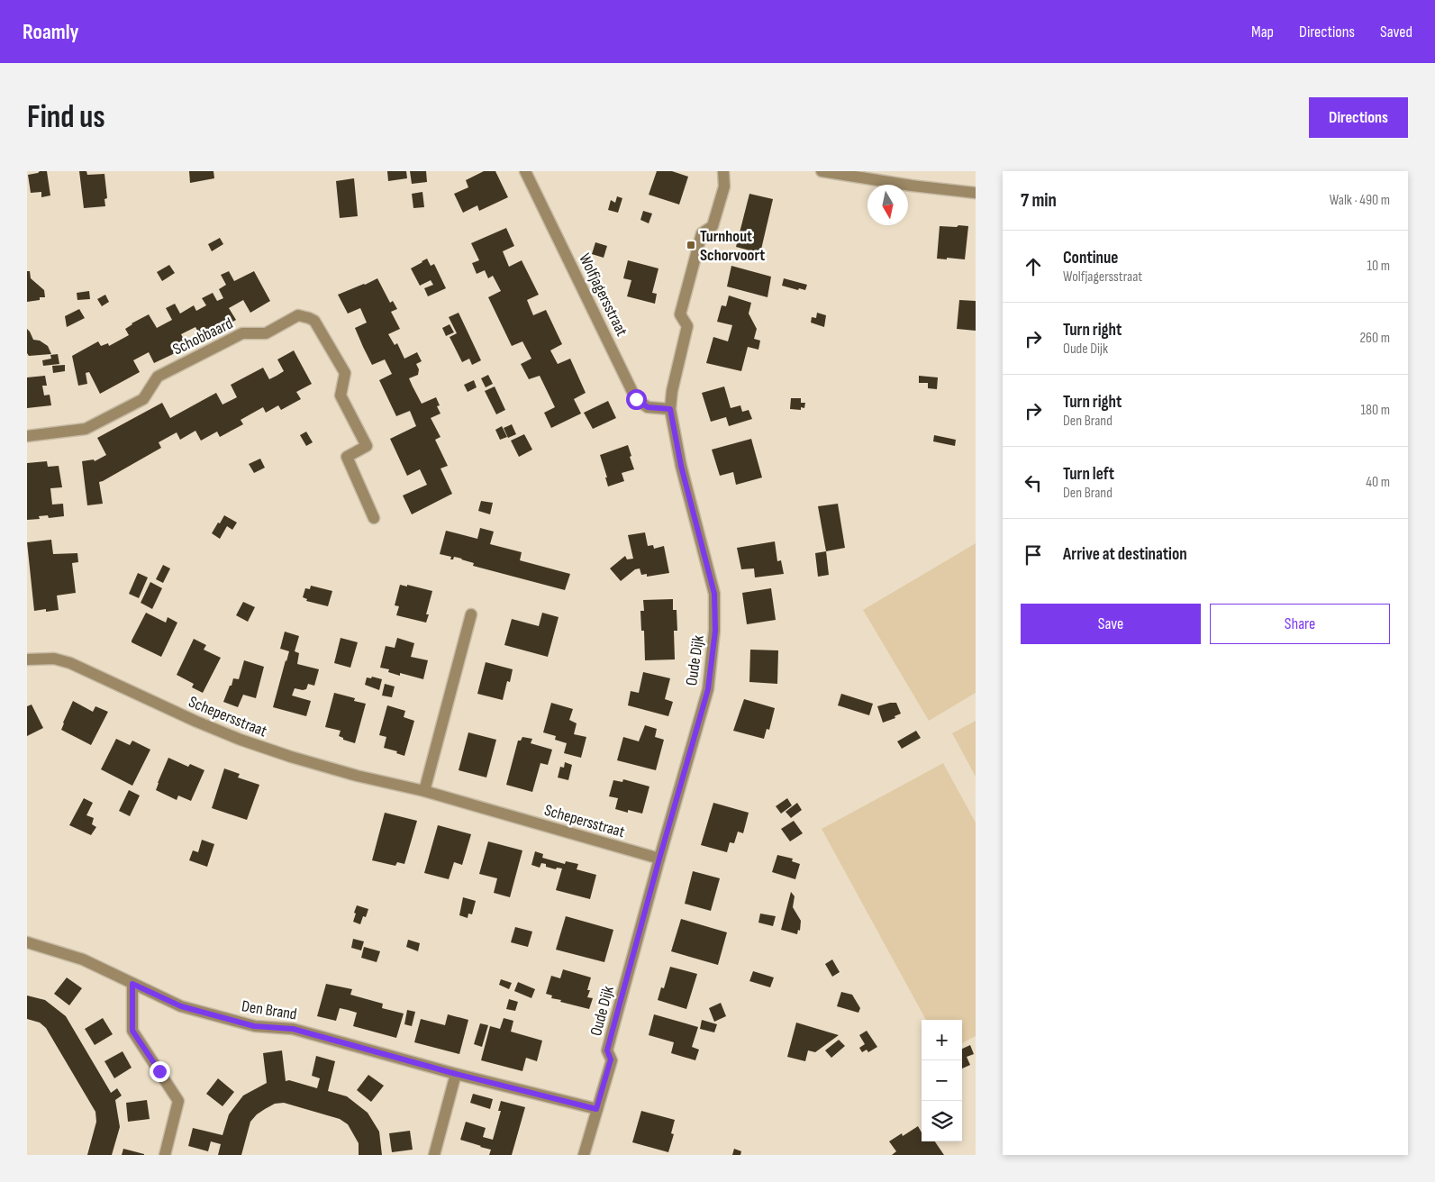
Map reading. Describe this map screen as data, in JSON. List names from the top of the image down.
{
  "streets": {
    "street": [
      "Wolfjagersstraat",
      "Schobbaard",
      "Oude Dijk",
      "Schepersstraat",
      "Den Brand"
    ]
  },
  "crossings": [
    ["Wolfjagersstraat", "Oude Dijk"],
    ["Oude Dijk", "Schepersstraat"],
    ["Oude Dijk", "Den Brand"]
  ],
  "places": {
    "transit": ["Turnhout Schorvoort"]
  },
  "north": "bottom",
  "page": {
    "header": "Roamly",
    "nav": ["Map", "Directions", "Saved"],
    "buttons": [
      "Directions",
      ["Save", "Share"]
    ],
    "title": "Find us",
    "heading": ["7 min", "Walk · 490 m"],
    "list": [
      ["Continue", "Wolfjagersstraat", "10 m"],
      ["Turn right", "Oude Dijk", "260 m"],
      ["Turn right", "Den Brand", "180 m"],
      ["Turn left", "Den Brand", "40 m"],
      "Arrive at destination"
    ],
    "map_buttons": ["+", "−"]
  }
}
